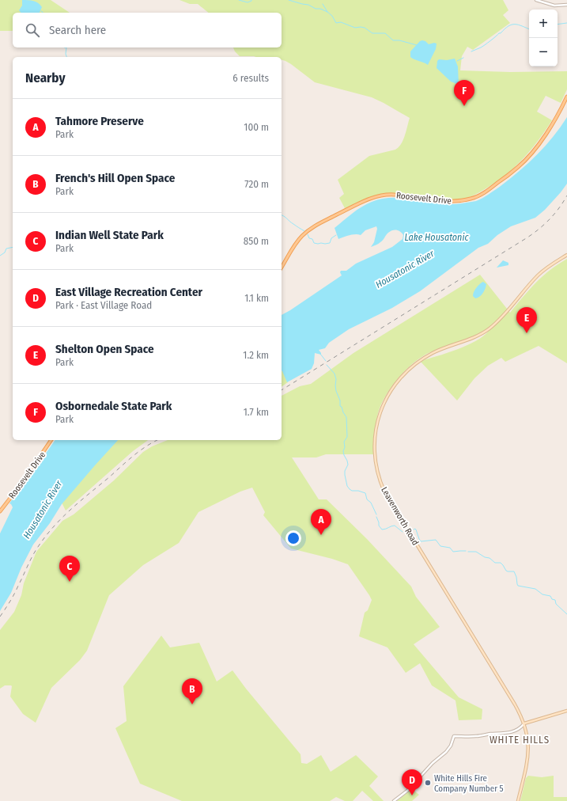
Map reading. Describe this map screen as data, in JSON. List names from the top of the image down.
{
  "streets": {
    "main road": ["Roosevelt Drive", "Leavenworth Road"]
  },
  "districts": ["WHITE HILLS"],
  "water": ["Lake Housatonic", "Housatonic River"],
  "places": ["White Hills Fire Company Number 5"],
  "page": {
    "map_buttons": ["+", "−"],
    "search": "Search here",
    "heading": ["Nearby", "6 results"],
    "pins": [
      "F",
      "E",
      "A",
      "C",
      "B",
      "D"
    ],
    "list": [
      {
        "mark": "A",
        "name": "Tahmore Preserve",
        "note": "Park",
        "value": "100 m"
      },
      {
        "mark": "B",
        "name": "French's Hill Open Space",
        "note": "Park",
        "value": "720 m"
      },
      {
        "mark": "C",
        "name": "Indian Well State Park",
        "note": "Park",
        "value": "850 m"
      },
      {
        "mark": "D",
        "name": "East Village Recreation Center",
        "note": "Park · East Village Road",
        "value": "1.1 km"
      },
      {
        "mark": "E",
        "name": "Shelton Open Space",
        "note": "Park",
        "value": "1.2 km"
      },
      {
        "mark": "F",
        "name": "Osbornedale State Park",
        "note": "Park",
        "value": "1.7 km"
      }
    ]
  }
}
